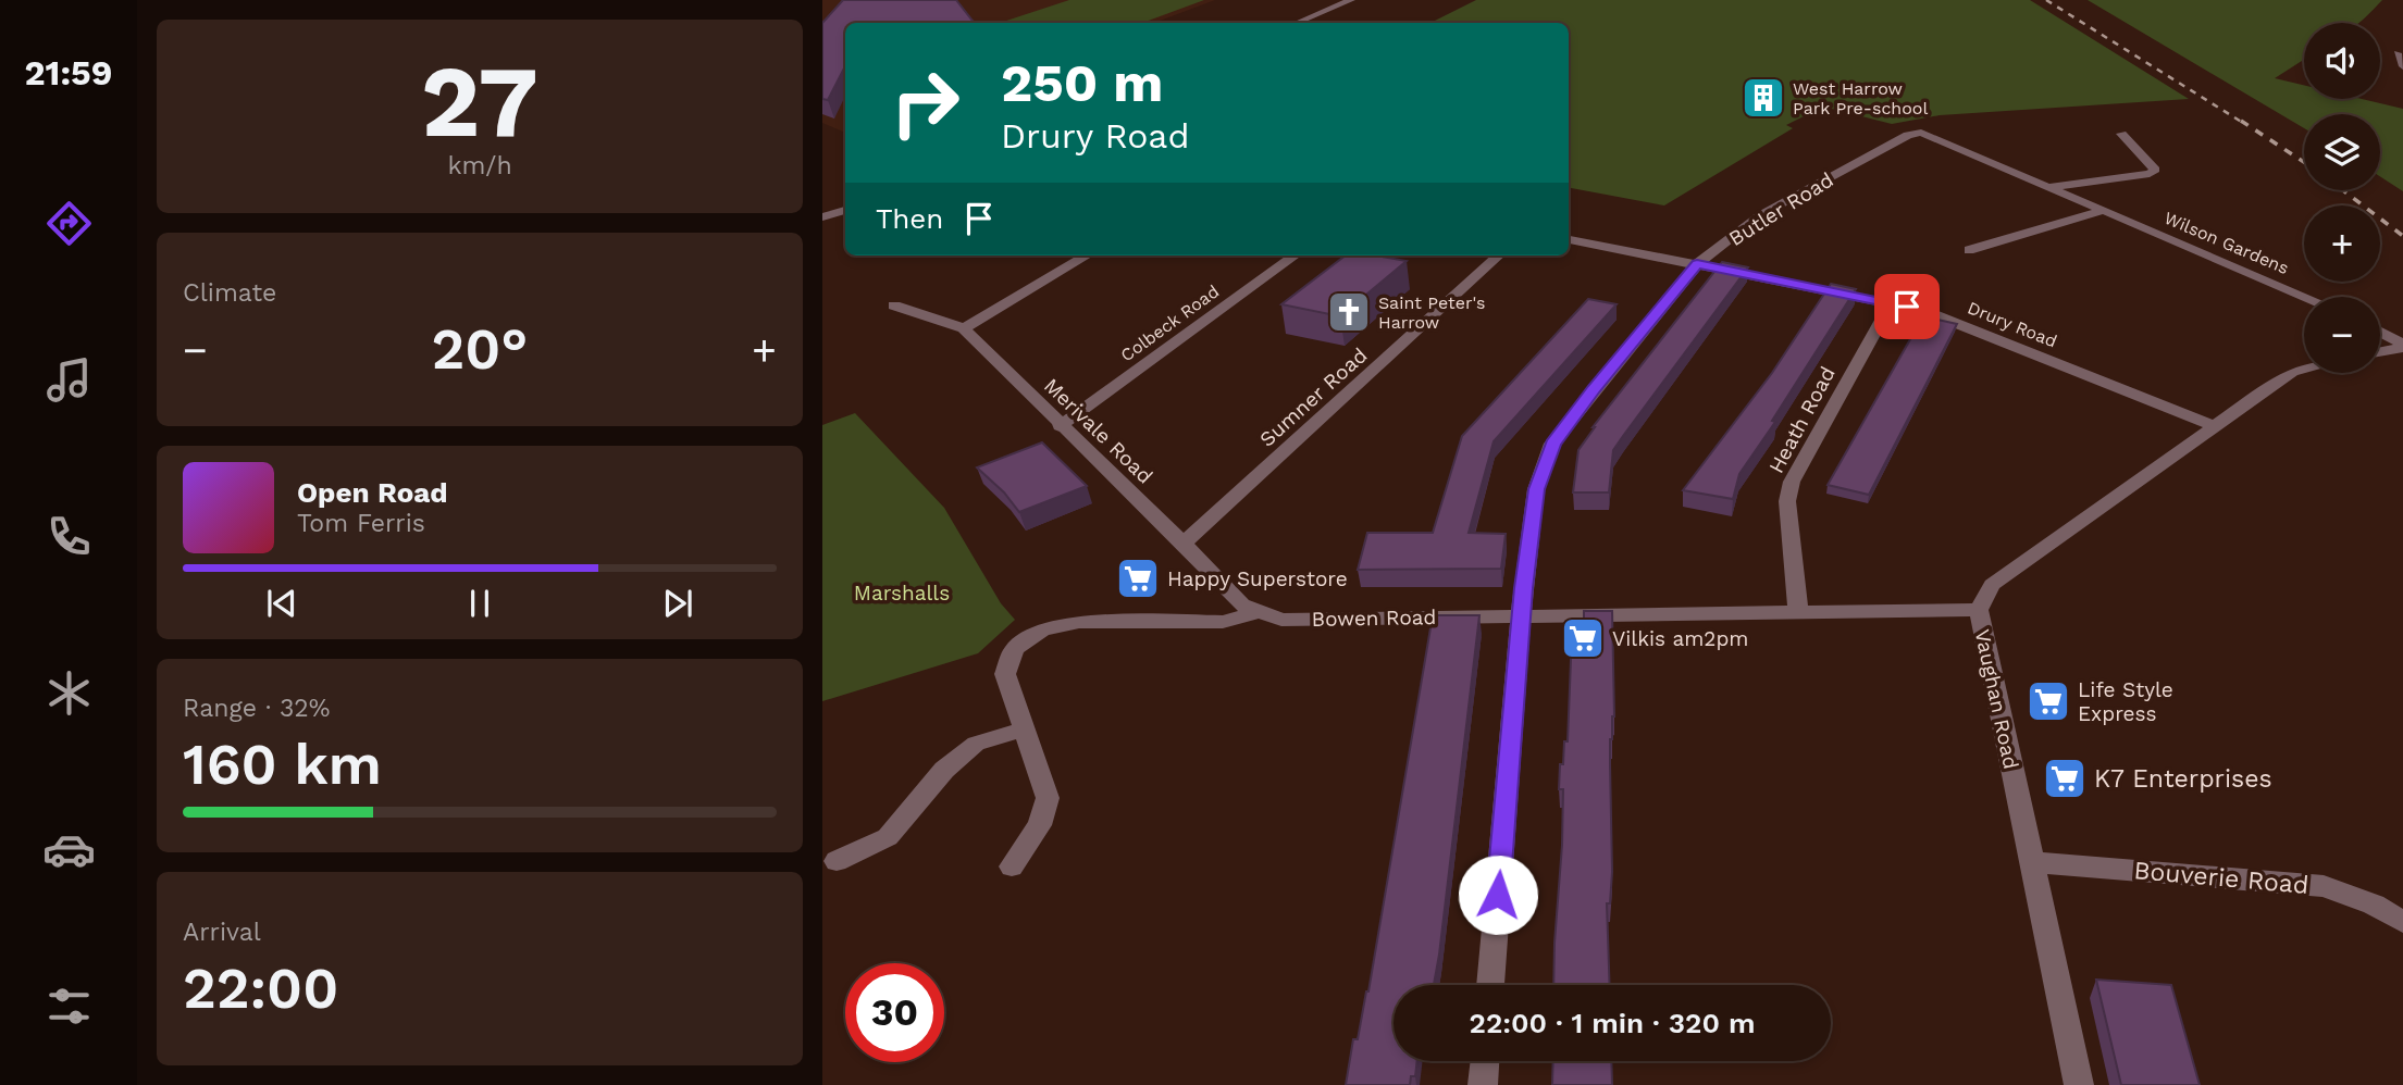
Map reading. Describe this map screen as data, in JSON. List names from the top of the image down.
{
  "streets": {
    "street": [
      "Butler Road",
      "Wilson Gardens",
      "Colbeck Road",
      "Drury Road",
      "Sumner Road",
      "Heath Road",
      "Merivale Road",
      "Bowen Road",
      "Vaughan Road",
      "Bouverie Road"
    ]
  },
  "crossings": [
    ["Butler Road", "Wilson Gardens"],
    ["Butler Road", "Drury Road"],
    ["Butler Road", "Bowen Road"],
    ["Colbeck Road", "Merivale Road"],
    ["Drury Road", "Heath Road"],
    ["Drury Road", "Vaughan Road"],
    ["Sumner Road", "Merivale Road"],
    ["Heath Road", "Bowen Road"],
    ["Merivale Road", "Bowen Road"],
    ["Bowen Road", "Vaughan Road"],
    ["Vaughan Road", "Bouverie Road"]
  ],
  "parks": ["Marshalls"],
  "places": {
    "building": ["West Harrow Park Pre-school"],
    "church": ["Saint Peter's Harrow"],
    "supermarket": [
      "Happy Superstore",
      "Vilkis am2pm",
      "Life Style Express",
      "K7 Enterprises"
    ]
  },
  "page": {
    "tabs": "21:59",
    "tile": [
      ["27", "km/h"],
      "Climate",
      ["Range · 32%", "160 km"],
      ["Arrival", "22:00"]
    ],
    "map_buttons": ["+", "−"],
    "turn": ["250 m", "Drury Road"],
    "then": "Then",
    "heat": ["−", "20°", "+"],
    "song": ["Open Road", "Tom Ferris"],
    "limit": "30",
    "trip": "22:00 · 1 min · 320 m"
  }
}
